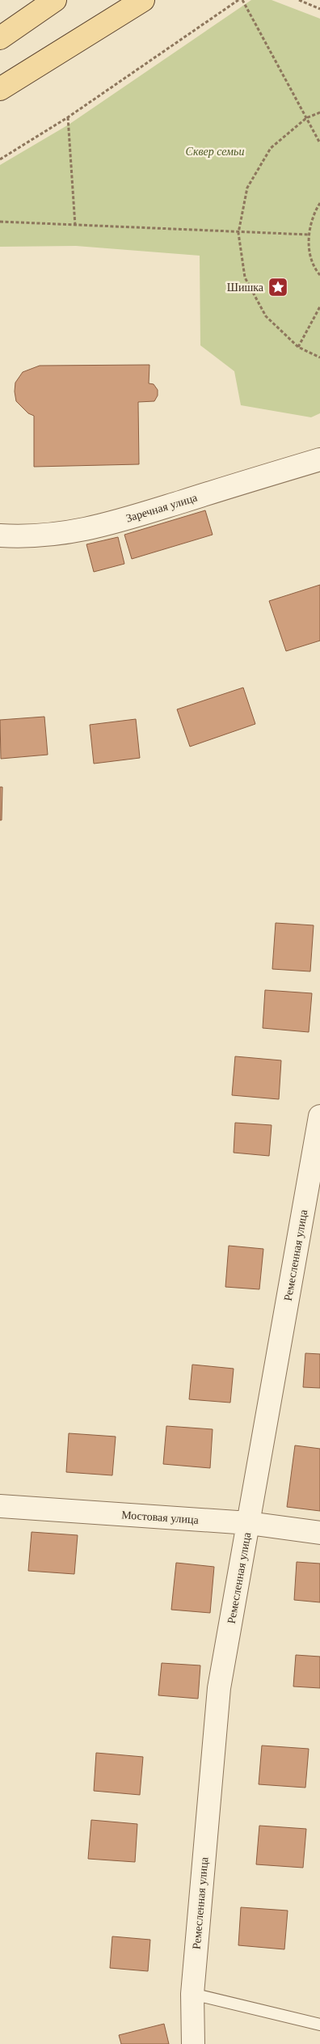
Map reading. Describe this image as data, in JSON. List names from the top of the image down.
{
  "streets": {
    "street": ["Заречная улица", "Ремесленная улица", "Мостовая улица"]
  },
  "crossings": [
    ["Ремесленная улица", "Мостовая улица"]
  ],
  "parks": ["Сквер семьи"],
  "places": {
    "place": ["Шишка"]
  }
}
